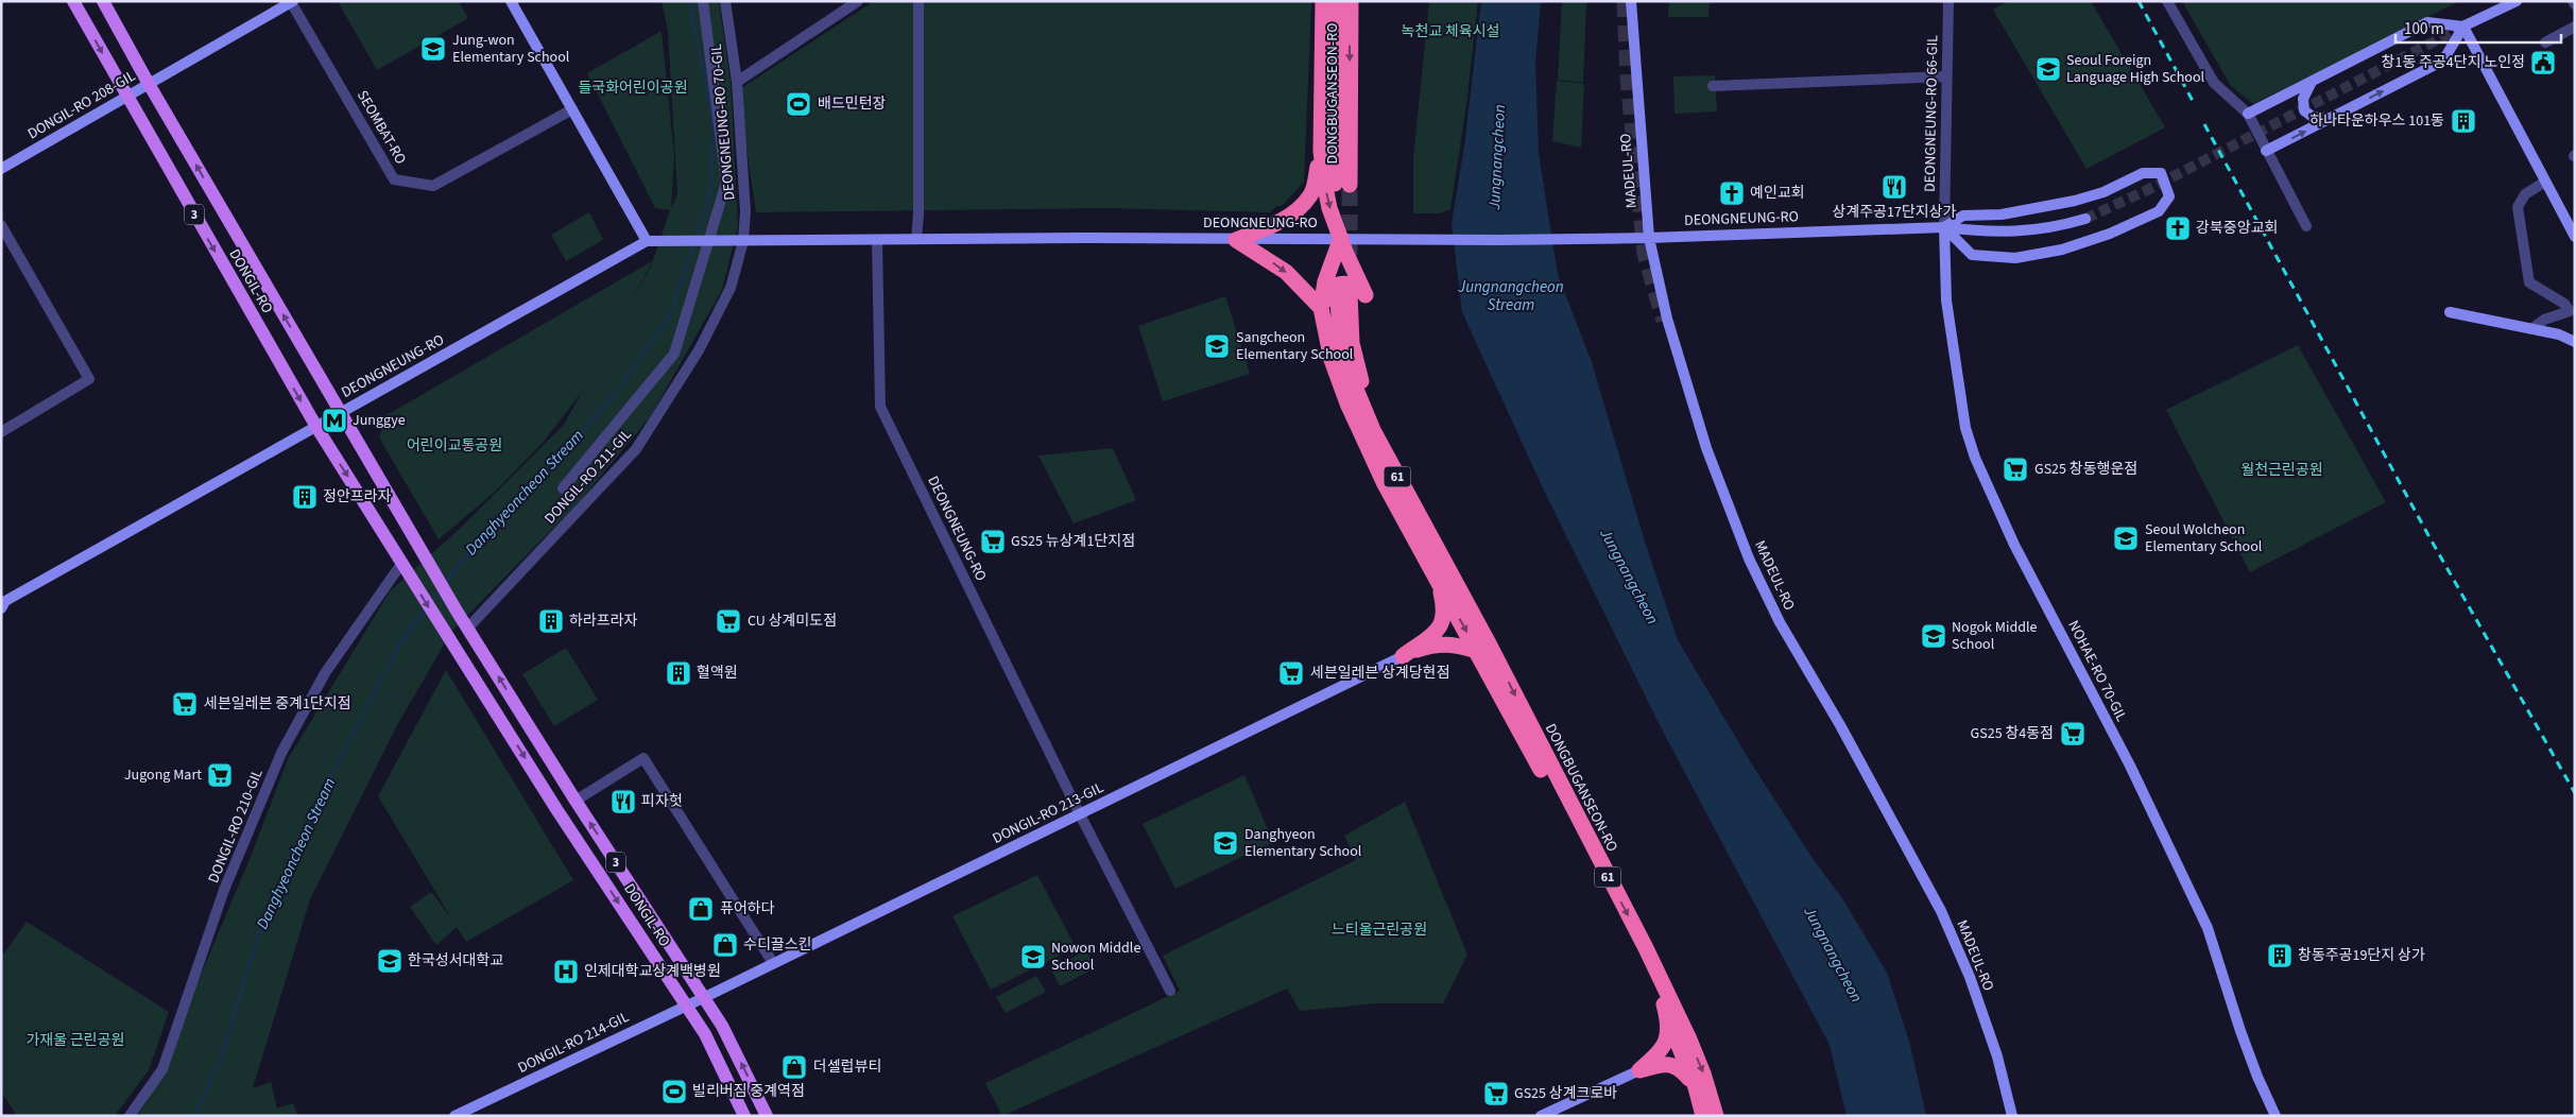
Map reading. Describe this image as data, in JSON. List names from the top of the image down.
{
  "streets": {
    "highway": ["DONGBUGANSEON-RO", "61"],
    "main road": [
      "DONGIL-RO 208-GIL",
      "MADEUL-RO",
      "3",
      "DEONGNEUNG-RO",
      "DONGIL-RO",
      "NOHAE-RO 70-GIL",
      "DONGIL-RO 213-GIL",
      "DONGIL-RO 214-GIL"
    ],
    "street": [
      "DEONGNEUNG-RO 66-GIL",
      "DEONGNEUNG-RO 70-GIL",
      "SEOMBAT-RO",
      "DONGIL-RO 211-GIL",
      "DONGIL-RO 210-GIL"
    ]
  },
  "crossings": [
    ["DONGIL-RO 208-GIL", "SEOMBAT-RO"],
    ["DONGIL-RO 208-GIL", "DONGIL-RO"],
    ["DEONGNEUNG-RO 66-GIL", "DEONGNEUNG-RO"],
    ["DEONGNEUNG-RO 66-GIL", "NOHAE-RO 70-GIL"],
    ["DEONGNEUNG-RO 70-GIL", "DEONGNEUNG-RO"],
    ["DEONGNEUNG-RO 70-GIL", "DONGIL-RO 211-GIL"],
    ["MADEUL-RO", "DEONGNEUNG-RO"],
    ["DEONGNEUNG-RO", "DONGIL-RO"],
    ["DEONGNEUNG-RO", "DONGIL-RO 211-GIL"],
    ["DEONGNEUNG-RO", "NOHAE-RO 70-GIL"],
    ["DEONGNEUNG-RO", "DONGIL-RO 213-GIL"],
    ["DONGIL-RO", "DONGIL-RO 211-GIL"],
    ["DONGIL-RO", "DONGIL-RO 213-GIL"],
    ["DONGIL-RO", "DONGIL-RO 210-GIL"],
    ["DONGIL-RO", "DONGIL-RO 214-GIL"],
    ["DONGIL-RO 213-GIL", "DONGIL-RO 214-GIL"]
  ],
  "water": ["Jungnangcheon", "Jungnangcheon Stream", "Danghyeoncheon Stream"],
  "parks": [
    "녹천교 체육시설",
    "들국화어린이공원",
    "어린이교통공원",
    "월천근린공원",
    "느티울근린공원",
    "가재울 근린공원"
  ],
  "places": {
    "school or university": [
      "Jung-won Elementary School",
      "Seoul Foreign Language High School",
      "Sangcheon Elementary School",
      "Seoul Wolcheon Elementary School",
      "Nogok Middle School",
      "Danghyeon Elementary School",
      "Nowon Middle School",
      "한국성서대학교"
    ],
    "public building": ["창1동 주공4단지 노인정"],
    "sports": ["배드민턴장", "빌리버짐 중계역점"],
    "building": [
      "하나타운하우스 101동",
      "정안프라자",
      "하라프라자",
      "혈액원",
      "창동주공19단지 상가"
    ],
    "restaurant": ["상계주공17단지상가", "피자헛"],
    "church": ["예인교회", "강북중앙교회"],
    "metro station": ["Junggye"],
    "supermarket": [
      "GS25 창동행운점",
      "GS25 뉴상계1단지점",
      "CU 상계미도점",
      "세븐일레븐 상계당현점",
      "세븐일레븐 중계1단지점",
      "GS25 창4동점",
      "Jugong Mart",
      "GS25 상계크로바"
    ],
    "shop": ["퓨어하다", "수디끌스킨", "더셀럽뷰티"],
    "hospital": ["인제대학교상계백병원"]
  },
  "scale_bar": "100 m"
}
